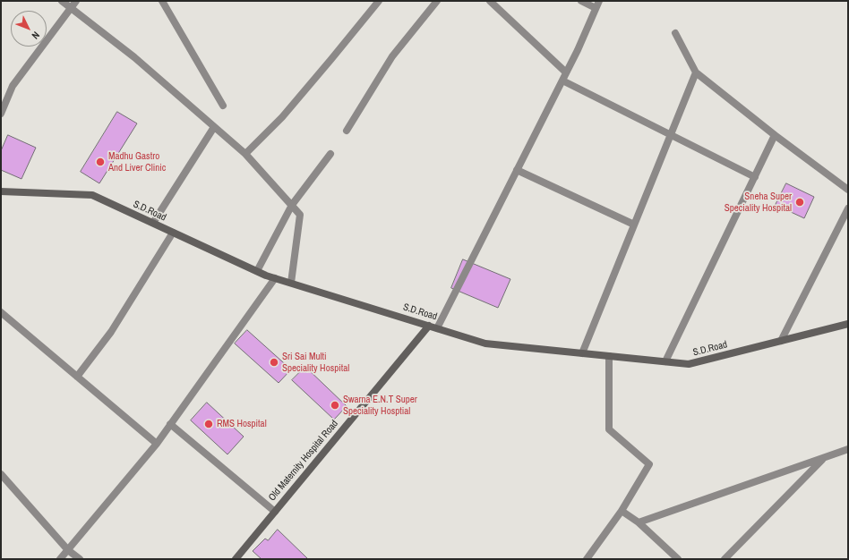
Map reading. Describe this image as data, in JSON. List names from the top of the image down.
{
  "streets": {
    "street": ["S.D.Road", "Old Maternity Hospital Road"]
  },
  "crossings": [
    ["S.D.Road", "Old Maternity Hospital Road"]
  ],
  "places": [
    "Madhu Gastro And Liver Clinic",
    "Sneha Super Speciality Hospital",
    "Sri Sai Multi Speciality Hospital",
    "Swarna E.N.T Super Speciality Hosptial",
    "RMS Hospital"
  ],
  "north": "bottom right"
}
